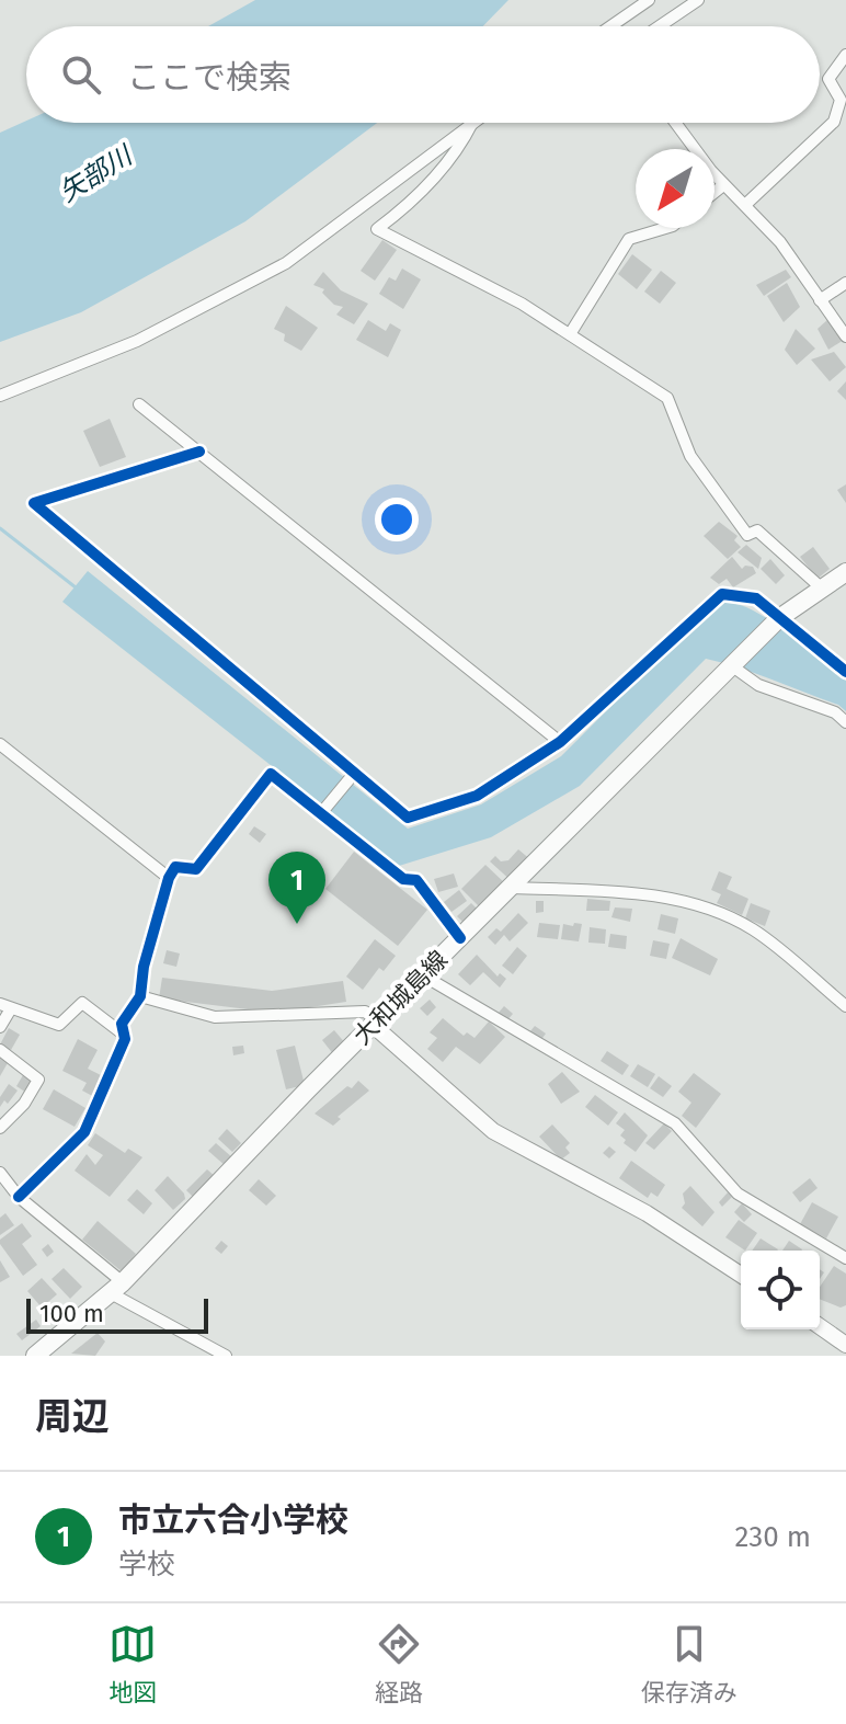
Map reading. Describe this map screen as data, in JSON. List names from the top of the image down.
{
  "streets": {
    "main road": ["大和城島線"]
  },
  "water": ["矢部川"],
  "scale_bar": "100 m",
  "north": "bottom left",
  "page": {
    "search": "ここで検索",
    "pins": "1",
    "scale": "100 m",
    "heading": "周辺",
    "list": [
      {
        "mark": "1",
        "name": "市立六合小学校",
        "note": "学校",
        "value": "230 m"
      }
    ],
    "nav": ["地図", "経路", "保存済み"]
  }
}
